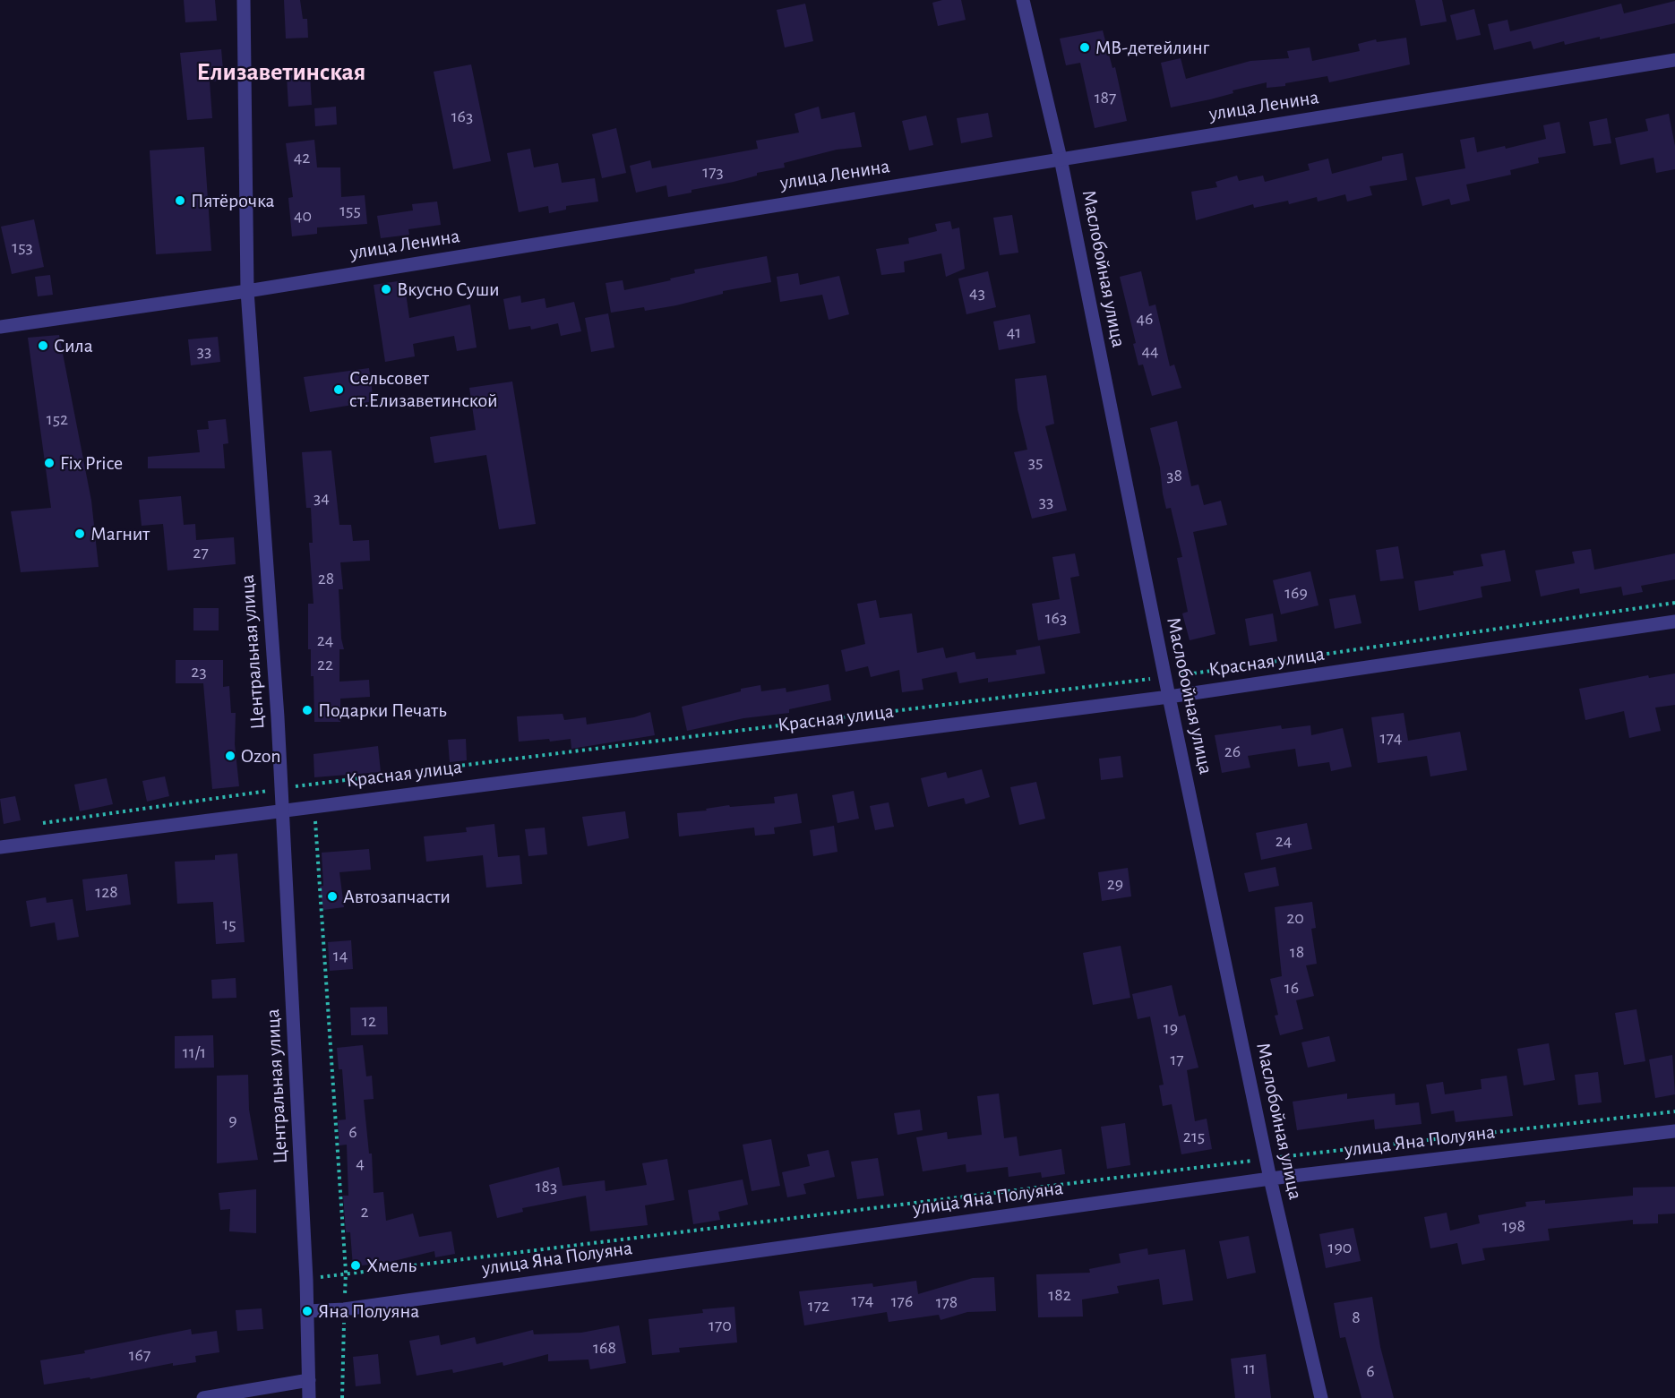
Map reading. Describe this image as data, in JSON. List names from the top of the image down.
{
  "streets": {
    "street": [
      "улица Ленина",
      "Маслобойная улица",
      "Центральная улица",
      "Красная улица",
      "улица Яна Полуяна"
    ]
  },
  "crossings": [
    ["улица Ленина", "Маслобойная улица"],
    ["улица Ленина", "Центральная улица"],
    ["Маслобойная улица", "Красная улица"],
    ["Маслобойная улица", "улица Яна Полуяна"],
    ["Центральная улица", "Красная улица"],
    ["Центральная улица", "улица Яна Полуяна"]
  ],
  "districts": ["Елизаветинская"],
  "places": [
    "MB-детейлинг",
    "Пятёрочка",
    "Вкусно Суши",
    "Сила",
    "Сельсовет ст.Елизаветинской",
    "Fix Price",
    "Магнит",
    "Подарки Печать",
    "Ozon",
    "Автозапчасти",
    "Хмель",
    "Яна Полуяна"
  ],
  "house_numbers": [
    "187",
    "163",
    "42",
    "173",
    "155",
    "40",
    "153",
    "43",
    "46",
    "41",
    "33",
    "44",
    "152",
    "35",
    "38",
    "34",
    "33",
    "27",
    "28",
    "169",
    "163",
    "24",
    "22",
    "23",
    "174",
    "26",
    "24",
    "29",
    "128",
    "20",
    "15",
    "18",
    "14",
    "16",
    "12",
    "19",
    "11/1",
    "17",
    "9",
    "6",
    "215",
    "4",
    "183",
    "2",
    "198",
    "190",
    "182",
    "174",
    "176",
    "178",
    "172",
    "8",
    "170",
    "168",
    "167",
    "11",
    "6"
  ]
}
